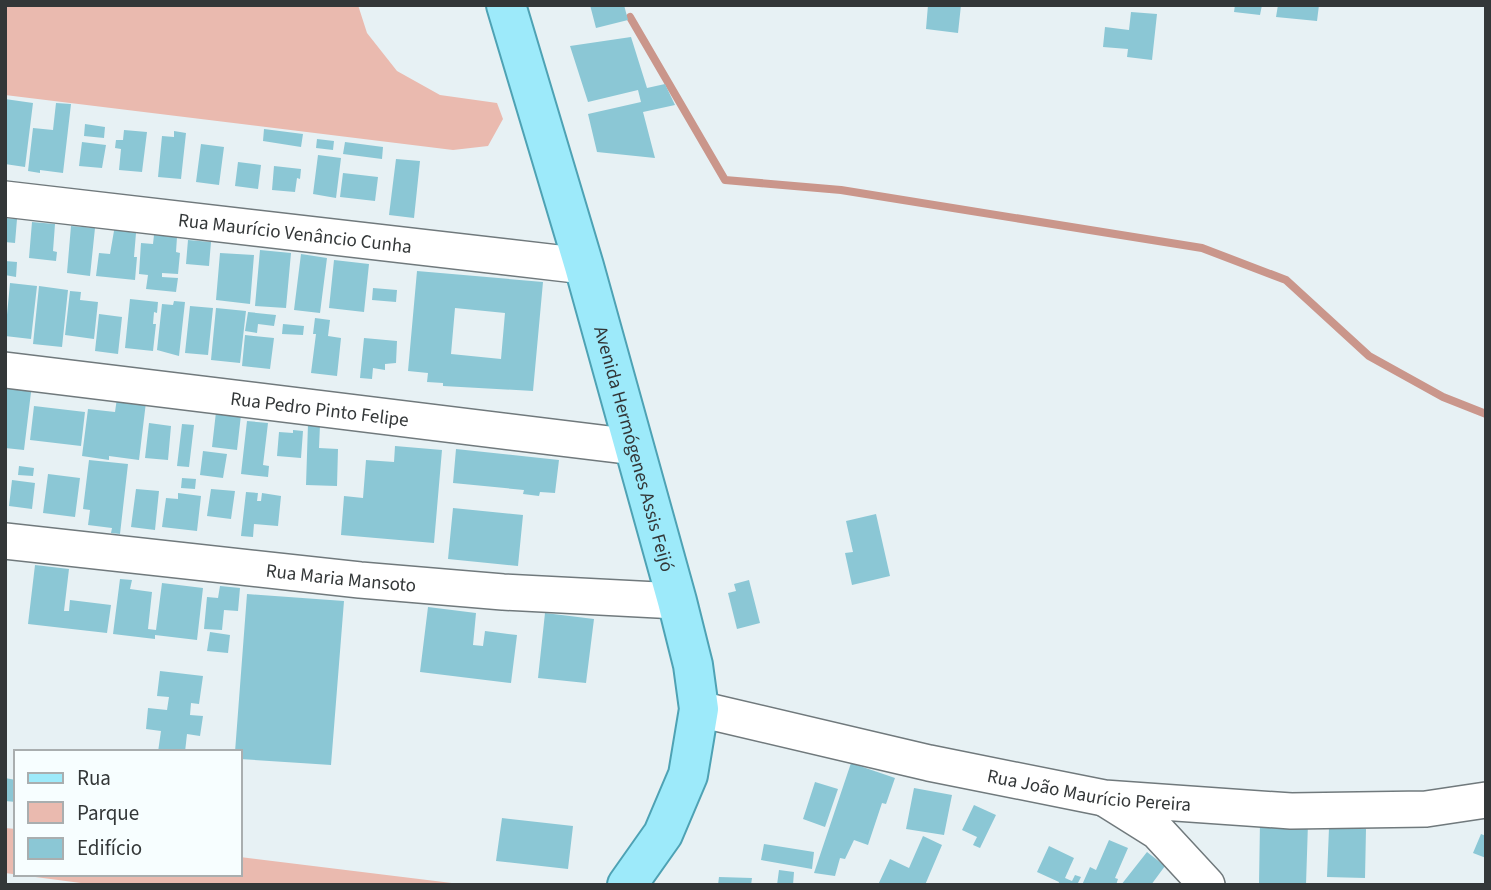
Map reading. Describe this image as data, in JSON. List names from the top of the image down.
{
  "streets": {
    "main road": ["Avenida Hermógenes Assis Feijó"],
    "street": [
      "Rua Maurício Venâncio Cunha",
      "Rua Pedro Pinto Felipe",
      "Rua Maria Mansoto",
      "Rua João Maurício Pereira"
    ]
  },
  "crossings": [
    ["Rua Maurício Venâncio Cunha", "Avenida Hermógenes Assis Feijó"],
    ["Rua Pedro Pinto Felipe", "Avenida Hermógenes Assis Feijó"],
    ["Avenida Hermógenes Assis Feijó", "Rua Maria Mansoto"],
    ["Avenida Hermógenes Assis Feijó", "Rua João Maurício Pereira"]
  ],
  "legend": ["Rua", "Parque", "Edifício"]
}
